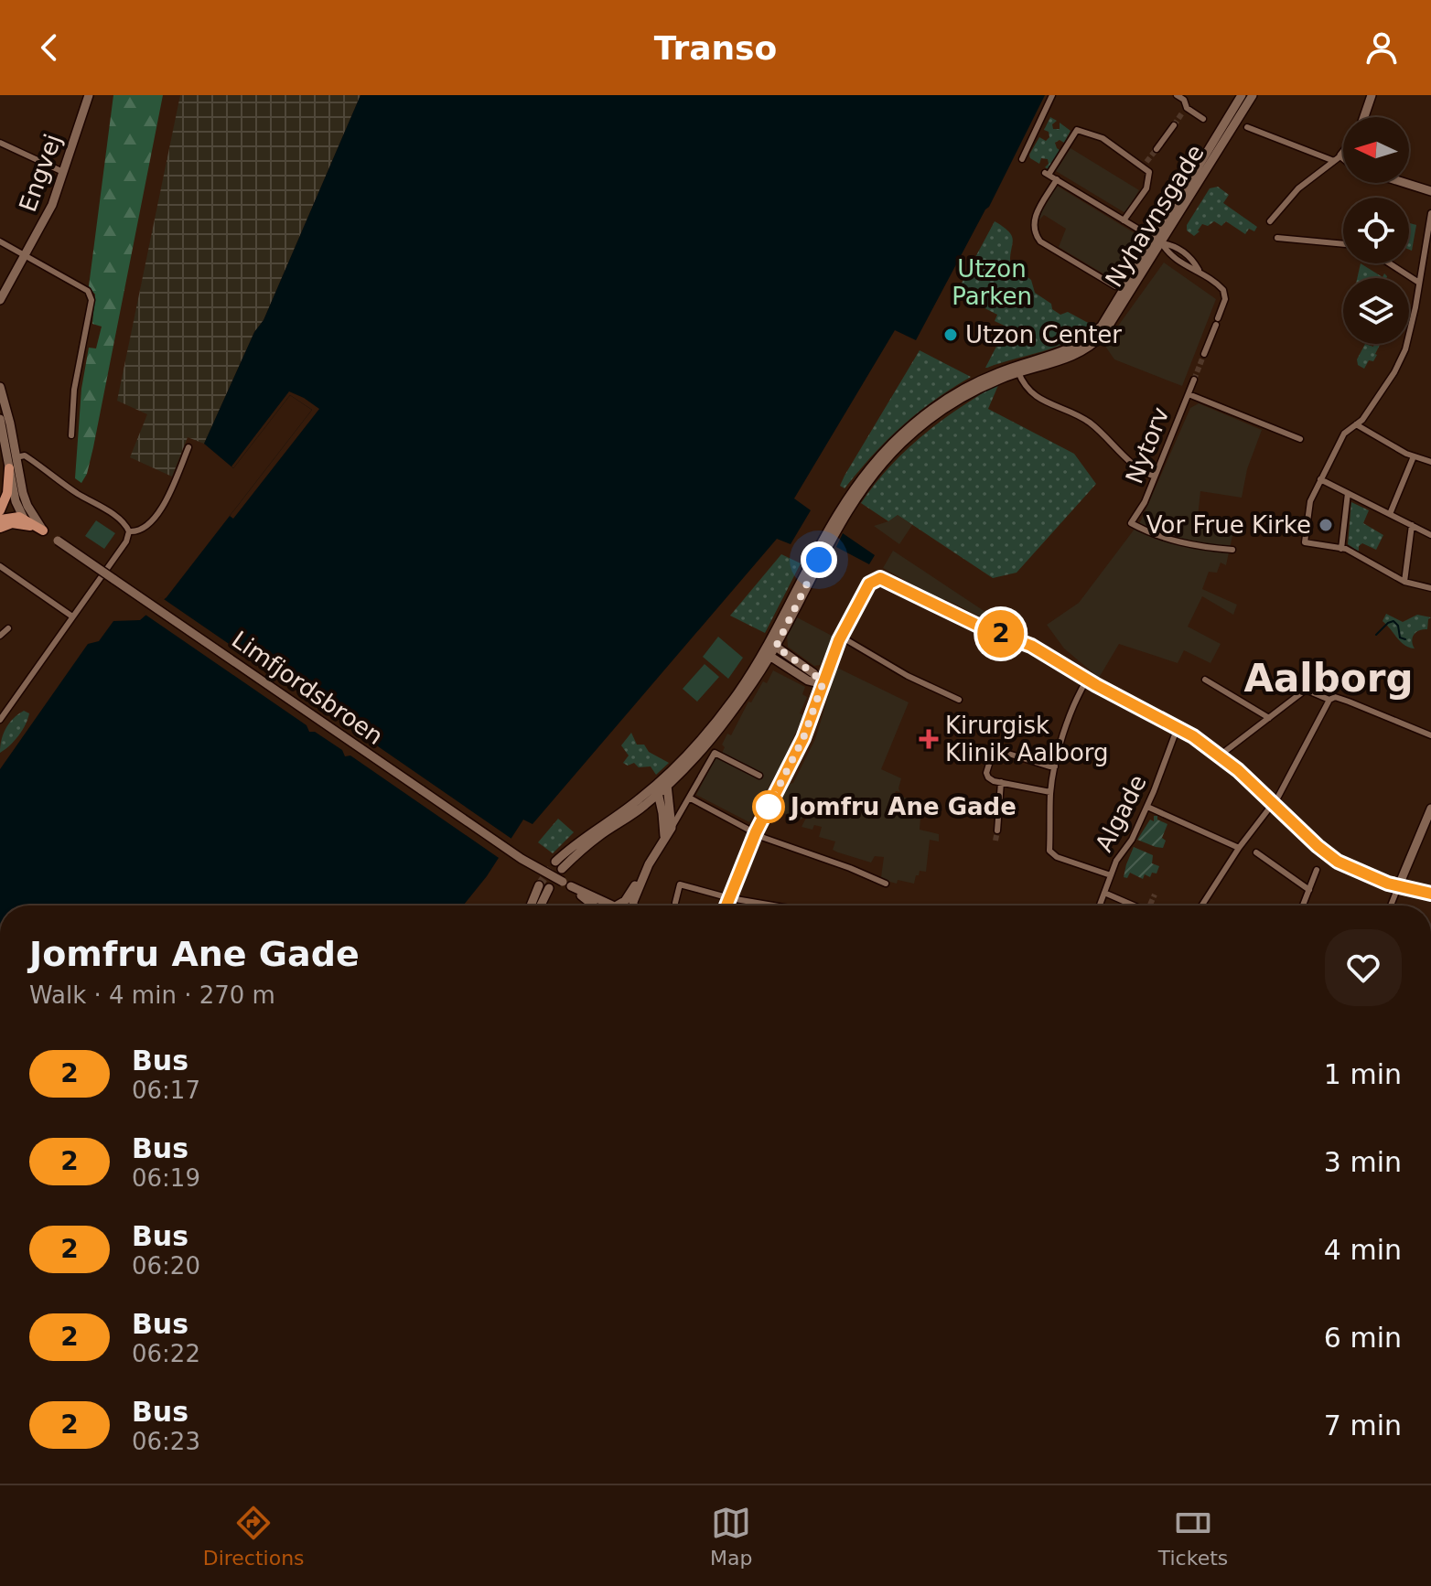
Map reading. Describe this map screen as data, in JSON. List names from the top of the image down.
{
  "streets": {
    "main road": ["Engvej", "Nyhavnsgade", "Limfjordsbroen"],
    "street": ["Nytorv", "Algade"]
  },
  "districts": ["Aalborg"],
  "parks": ["Utzon Parken"],
  "places": {
    "other": ["Utzon Center", "Vor Frue Kirke", "Jomfru Ane Gade"],
    "health": ["Kirurgisk Klinik Aalborg"]
  },
  "lines": ["bus line 2"],
  "north": "left",
  "page": {
    "header": "Transo",
    "on_map": "2",
    "heading": ["Jomfru Ane Gade", "Walk · 4 min · 270 m"],
    "list": [
      {
        "mark": "2",
        "name": "Bus",
        "note": "06:17",
        "value": "1 min"
      },
      {
        "mark": "2",
        "name": "Bus",
        "note": "06:19",
        "value": "3 min"
      },
      {
        "mark": "2",
        "name": "Bus",
        "note": "06:20",
        "value": "4 min"
      },
      {
        "mark": "2",
        "name": "Bus",
        "note": "06:22",
        "value": "6 min"
      },
      {
        "mark": "2",
        "name": "Bus",
        "note": "06:23",
        "value": "7 min"
      }
    ],
    "tabs": ["Directions", "Map", "Tickets"]
  }
}
